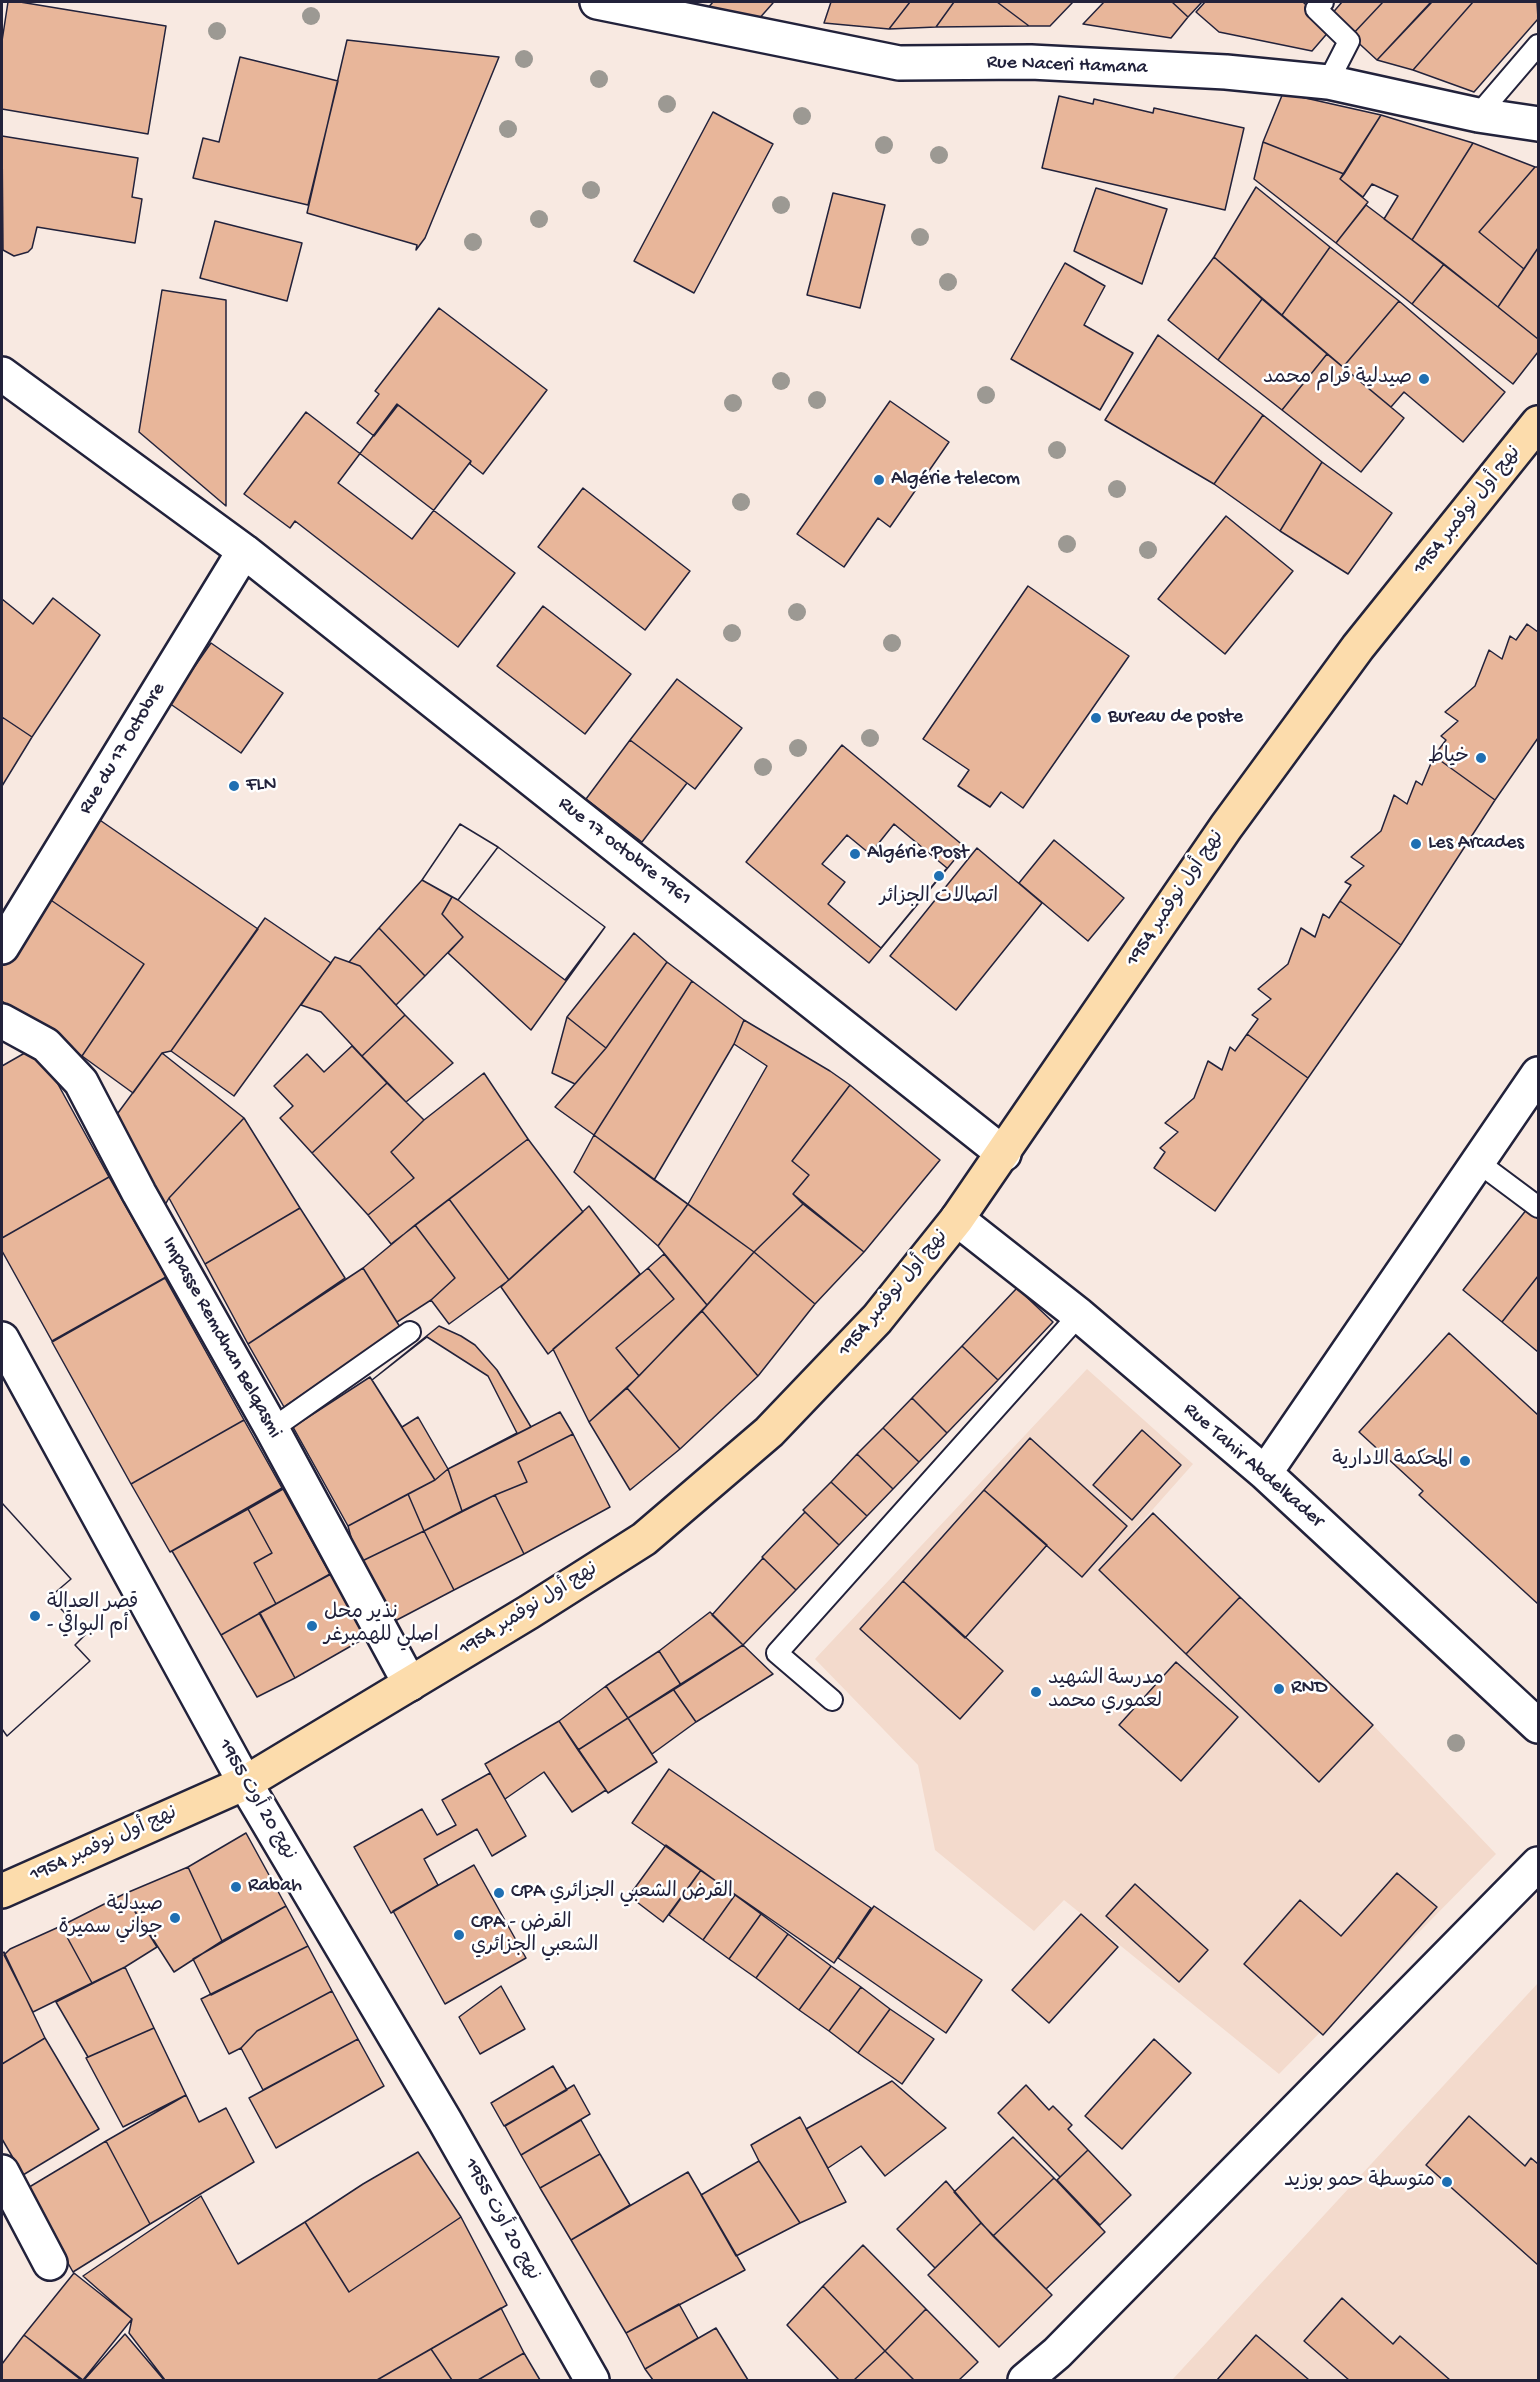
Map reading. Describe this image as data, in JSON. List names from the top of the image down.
{
  "streets": {
    "main road": ["نهج أول نوفمبر 1954"],
    "street": [
      "Rue Naceri Hamana",
      "Rue du 17 Octobre",
      "Rue 17 octobre 1961",
      "Impasse Remdhan Belqasmi",
      "Rue Tahir Abdelkader",
      "نهج 20 أوت 1955"
    ]
  },
  "crossings": [
    ["نهج أول نوفمبر 1954", "Rue 17 octobre 1961"],
    ["نهج أول نوفمبر 1954", "Impasse Remdhan Belqasmi"],
    ["نهج أول نوفمبر 1954", "Rue Tahir Abdelkader"],
    ["نهج أول نوفمبر 1954", "نهج 20 أوت 1955"],
    ["Rue du 17 Octobre", "Rue 17 octobre 1961"]
  ],
  "places": [
    "صيدلية قرام محمد",
    "Algérie telecom",
    "Bureau de poste",
    "خياط",
    "FLN",
    "Les Arcades",
    "Algérie Post",
    "اتصالات الجزائر",
    "المحكمة الادارية",
    "قصر العدالة - أم البواقي",
    "نذير محل اصلي للهمبرغر",
    "RND",
    "مدرسة الشهيد لعموري محمد",
    "Rabah",
    "CPA القرض الشعبي الجزائري",
    "صيدلية جواني سميرة",
    "CPA - القرض الشعبي الجزائري",
    "متوسطة حمو بوزيد"
  ]
}
